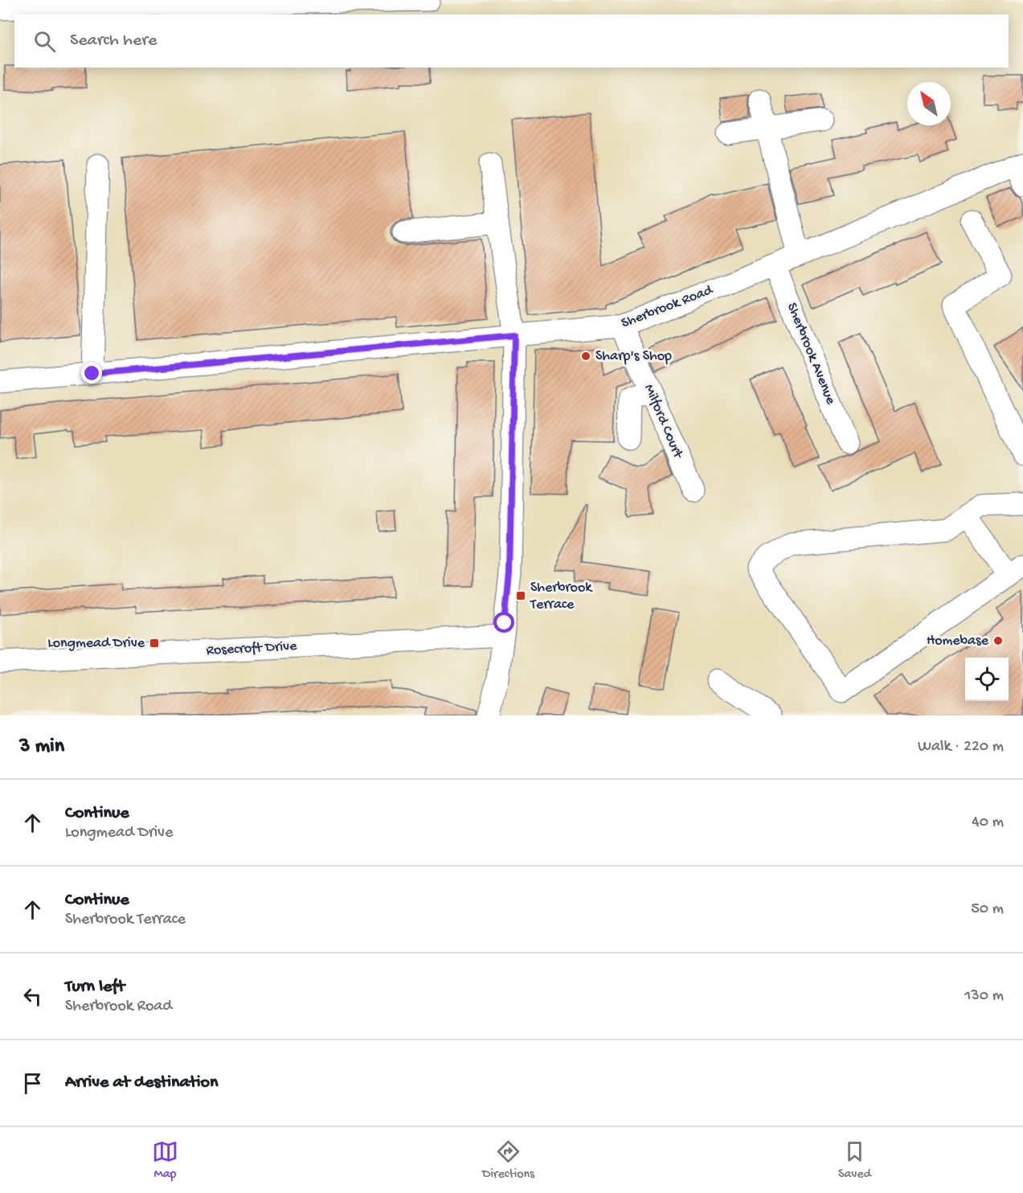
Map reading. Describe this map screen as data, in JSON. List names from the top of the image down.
{
  "streets": {
    "street": [
      "Sherbrook Road",
      "Sherbrook Avenue",
      "Milford Court",
      "Rosecroft Drive"
    ]
  },
  "crossings": [
    ["Sherbrook Road", "Sherbrook Avenue"],
    ["Sherbrook Road", "Milford Court"]
  ],
  "places": {
    "other": ["Sharp's Shop", "Homebase"],
    "transit": ["Sherbrook Terrace", "Longmead Drive"]
  },
  "north": "top left",
  "page": {
    "search": "Search here",
    "heading": ["3 min", "Walk · 220 m"],
    "list": [
      ["Continue", "Longmead Drive", "40 m"],
      ["Continue", "Sherbrook Terrace", "50 m"],
      ["Turn left", "Sherbrook Road", "130 m"],
      "Arrive at destination"
    ],
    "nav": ["Map", "Directions", "Saved"]
  }
}
